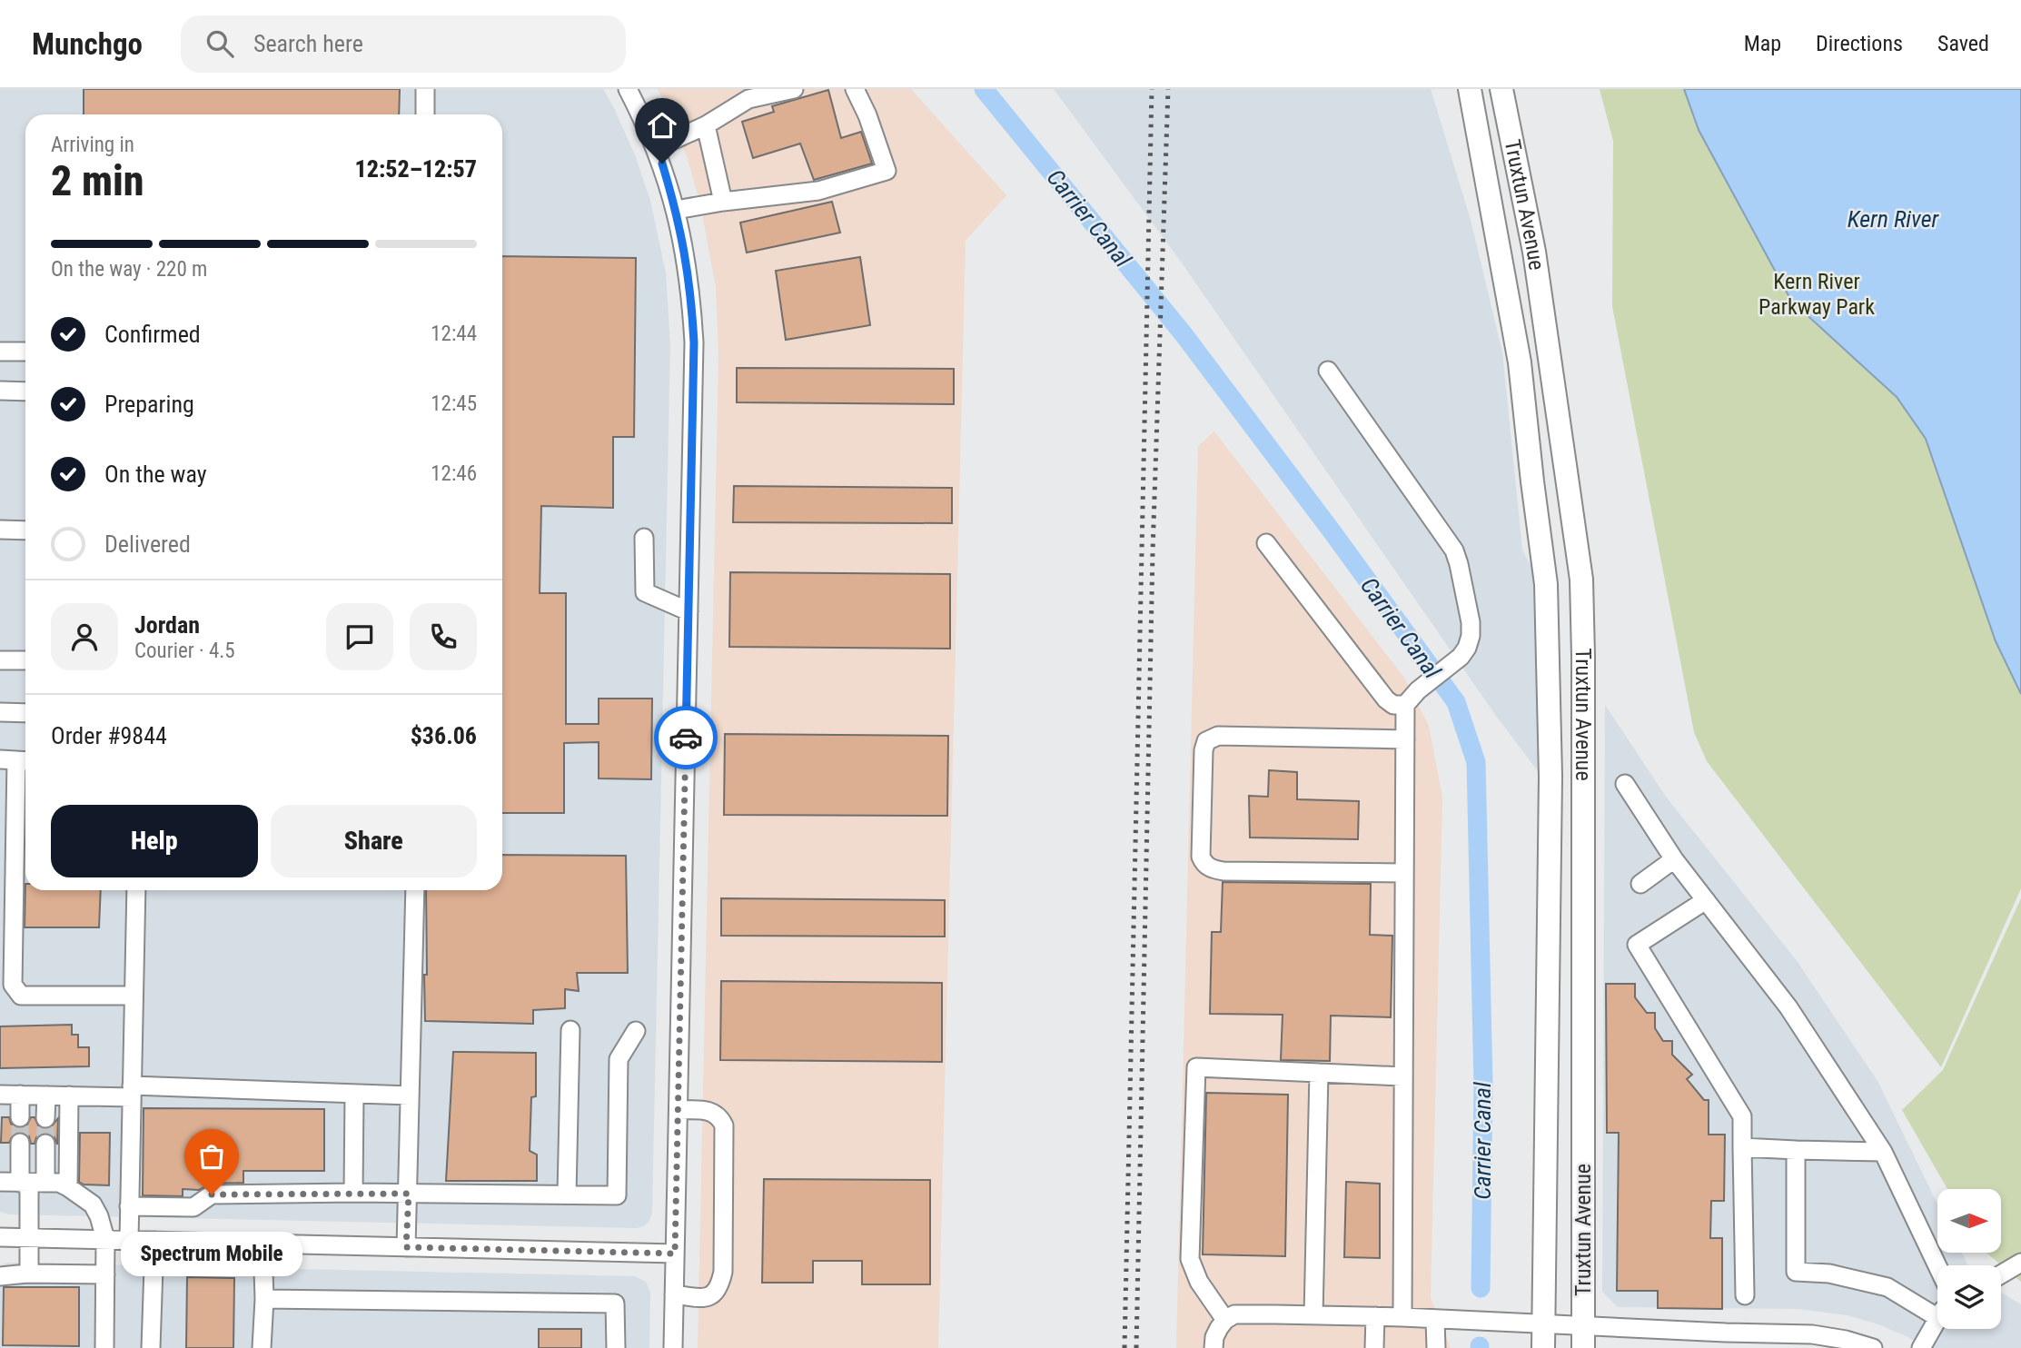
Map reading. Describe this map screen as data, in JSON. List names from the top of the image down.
{
  "streets": {
    "main road": ["Truxtun Avenue"]
  },
  "water": ["Carrier Canal", "Kern River"],
  "parks": ["Kern River Parkway Park"],
  "places": ["Spectrum Mobile"],
  "north": "right",
  "page": {
    "header": "Munchgo",
    "search": "Search here",
    "nav": ["Map", "Directions", "Saved"],
    "heading": ["2 min", "Arriving in", "12:52–12:57"],
    "panel": [
      "Jordan",
      "Courier · 4.5",
      "Order #9844",
      "$36.06"
    ],
    "bar": "On the way · 220 m",
    "list": [
      ["Confirmed", "12:44"],
      ["Preparing", "12:45"],
      ["On the way", "12:46"],
      "Delivered"
    ],
    "buttons": ["Help", "Share"],
    "bubble": "Spectrum Mobile"
  }
}
